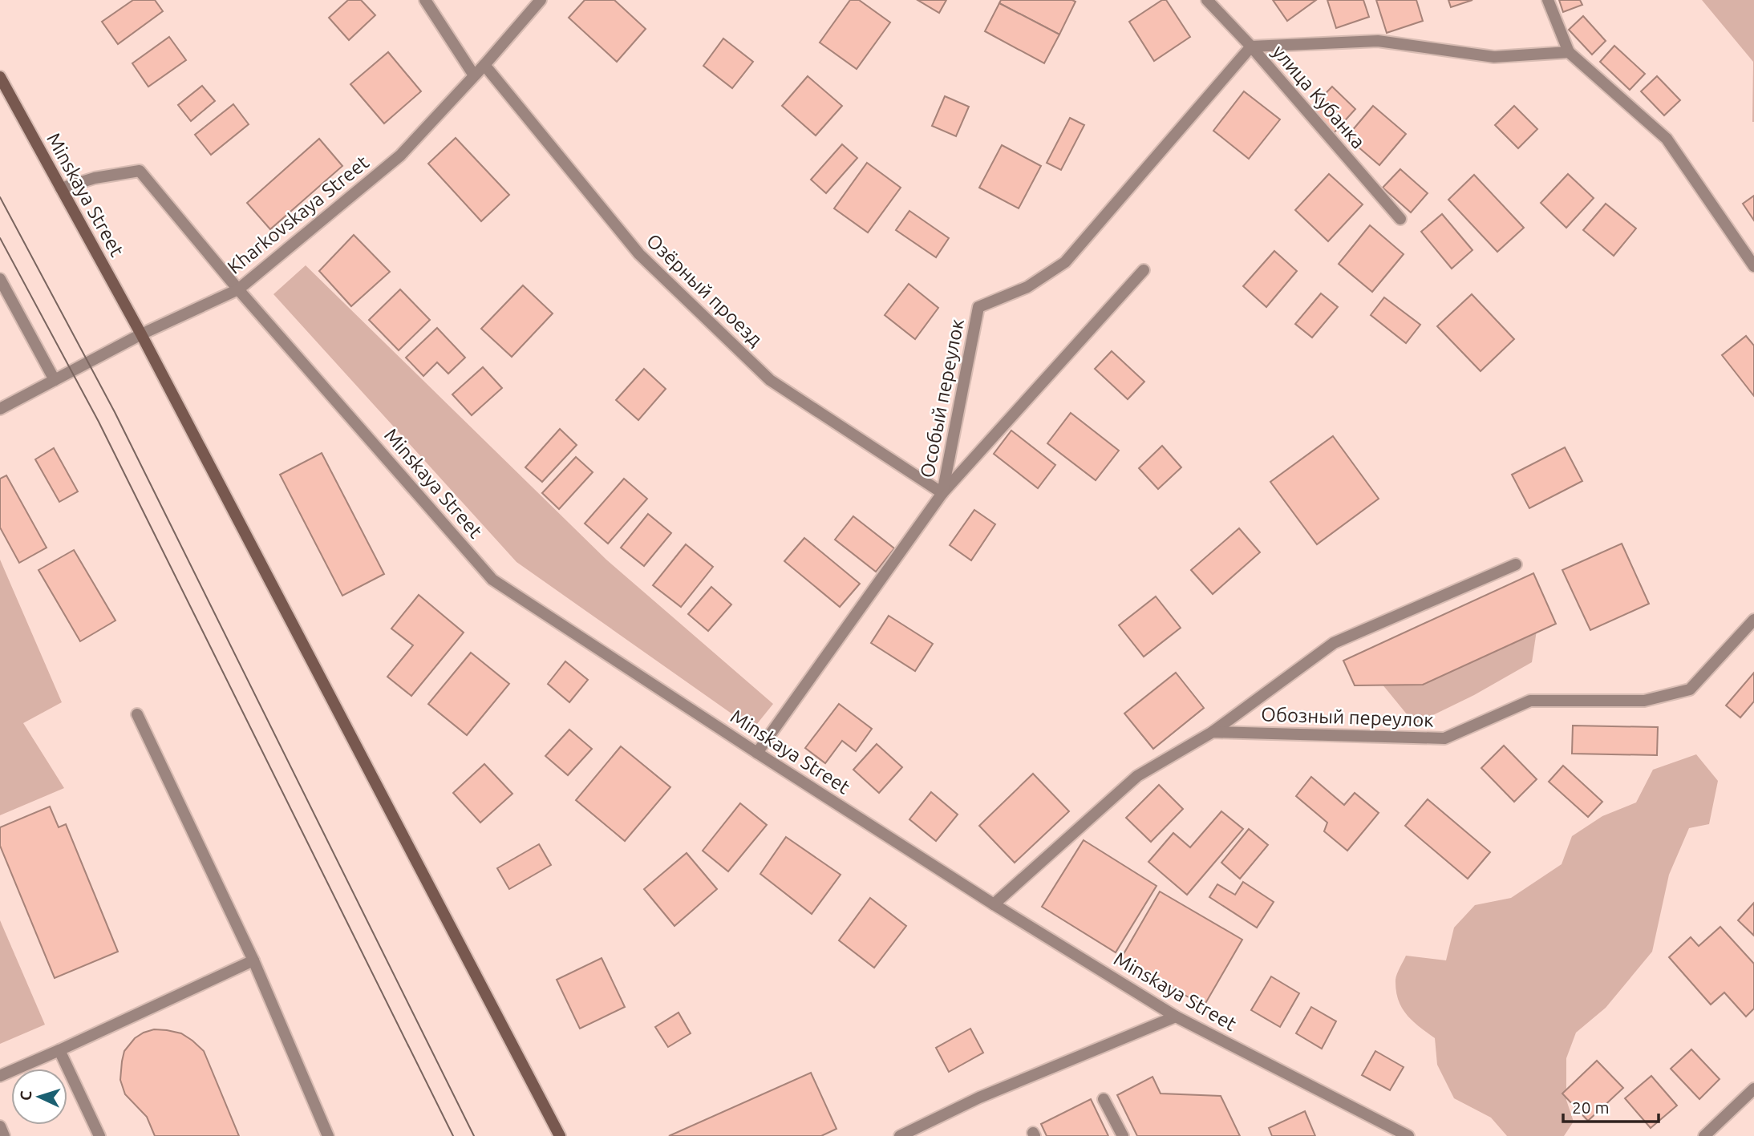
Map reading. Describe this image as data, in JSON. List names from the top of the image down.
{
  "streets": {
    "main road": ["Minskaya Street"],
    "street": [
      "улица Кубанка",
      "Kharkovskaya Street",
      "Озёрный проезд",
      "Особый переулок",
      "Обозный переулок"
    ]
  },
  "crossings": [
    ["улица Кубанка", "Особый переулок"],
    ["Minskaya Street", "Kharkovskaya Street"],
    ["Minskaya Street", "Особый переулок"],
    ["Kharkovskaya Street", "Озёрный проезд"],
    ["Озёрный проезд", "Особый переулок"]
  ],
  "scale_bar": "20 m",
  "north": "left"
}
